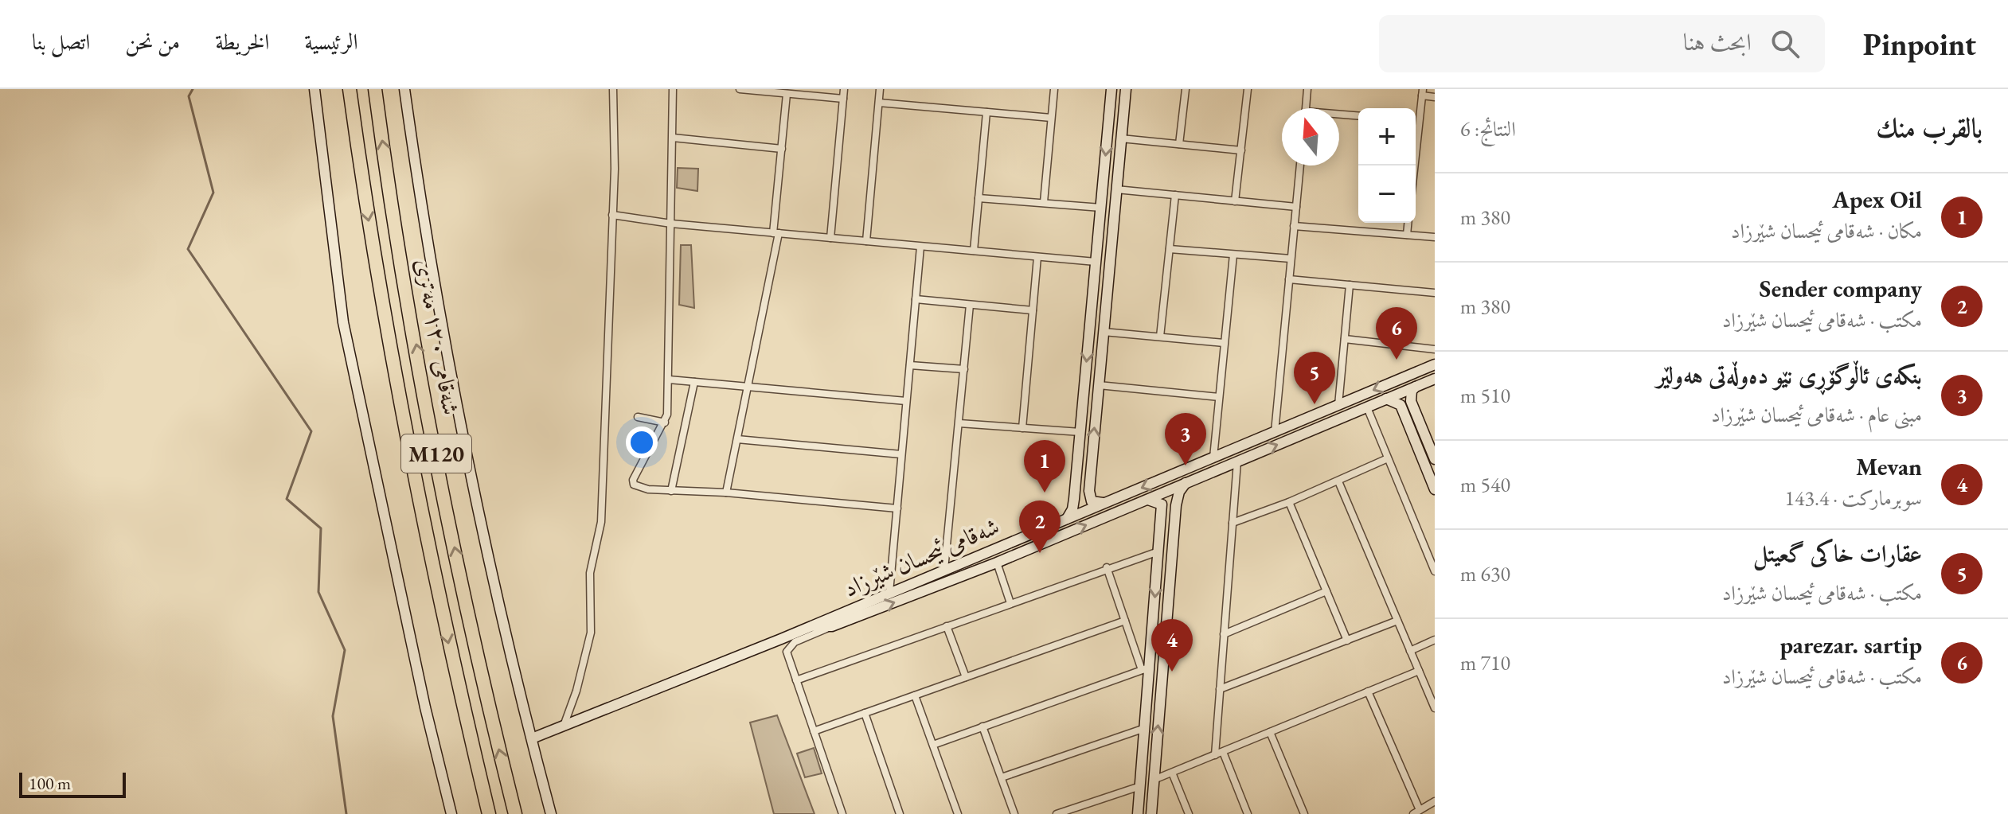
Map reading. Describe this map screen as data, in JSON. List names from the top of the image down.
{
  "streets": {
    "highway": ["شەقامی ١٢٠ مەتری", "M120"],
    "street": ["شەقامی ئیحسان شێرزاد"]
  },
  "scale_bar": "100 m",
  "north": "top",
  "page": {
    "header": "Pinpoint",
    "search": "ابحث هنا",
    "nav": [
      "الرئيسية",
      "الخريطة",
      "من نحن",
      "اتصل بنا"
    ],
    "heading": ["بالقرب منك", "النتائج: 6"],
    "map_buttons": ["+", "−"],
    "list": [
      {
        "mark": "1",
        "name": "Apex Oil",
        "note": "مكان · شەقامی ئیحسان شێرزاد",
        "value": "380 m"
      },
      {
        "mark": "2",
        "name": "Sender company",
        "note": "مكتب · شەقامی ئیحسان شێرزاد",
        "value": "380 m"
      },
      {
        "mark": "3",
        "name": "بنکەی ئاڵوگۆڕی نێو دەوڵەتی هەولێر",
        "note": "مبنى عام · شەقامی ئیحسان شێرزاد",
        "value": "510 m"
      },
      {
        "mark": "4",
        "name": "Mevan",
        "note": "سوبرماركت · 143.4",
        "value": "540 m"
      },
      {
        "mark": "5",
        "name": "عقارات خاكى گعيتل",
        "note": "مكتب · شەقامی ئیحسان شێرزاد",
        "value": "630 m"
      },
      {
        "mark": "6",
        "name": "parezar. sartip",
        "note": "مكتب · شەقامی ئیحسان شێرزاد",
        "value": "710 m"
      }
    ],
    "pins": [
      "6",
      "5",
      "3",
      "1",
      "2",
      "4"
    ],
    "scale": "100 m"
  }
}
